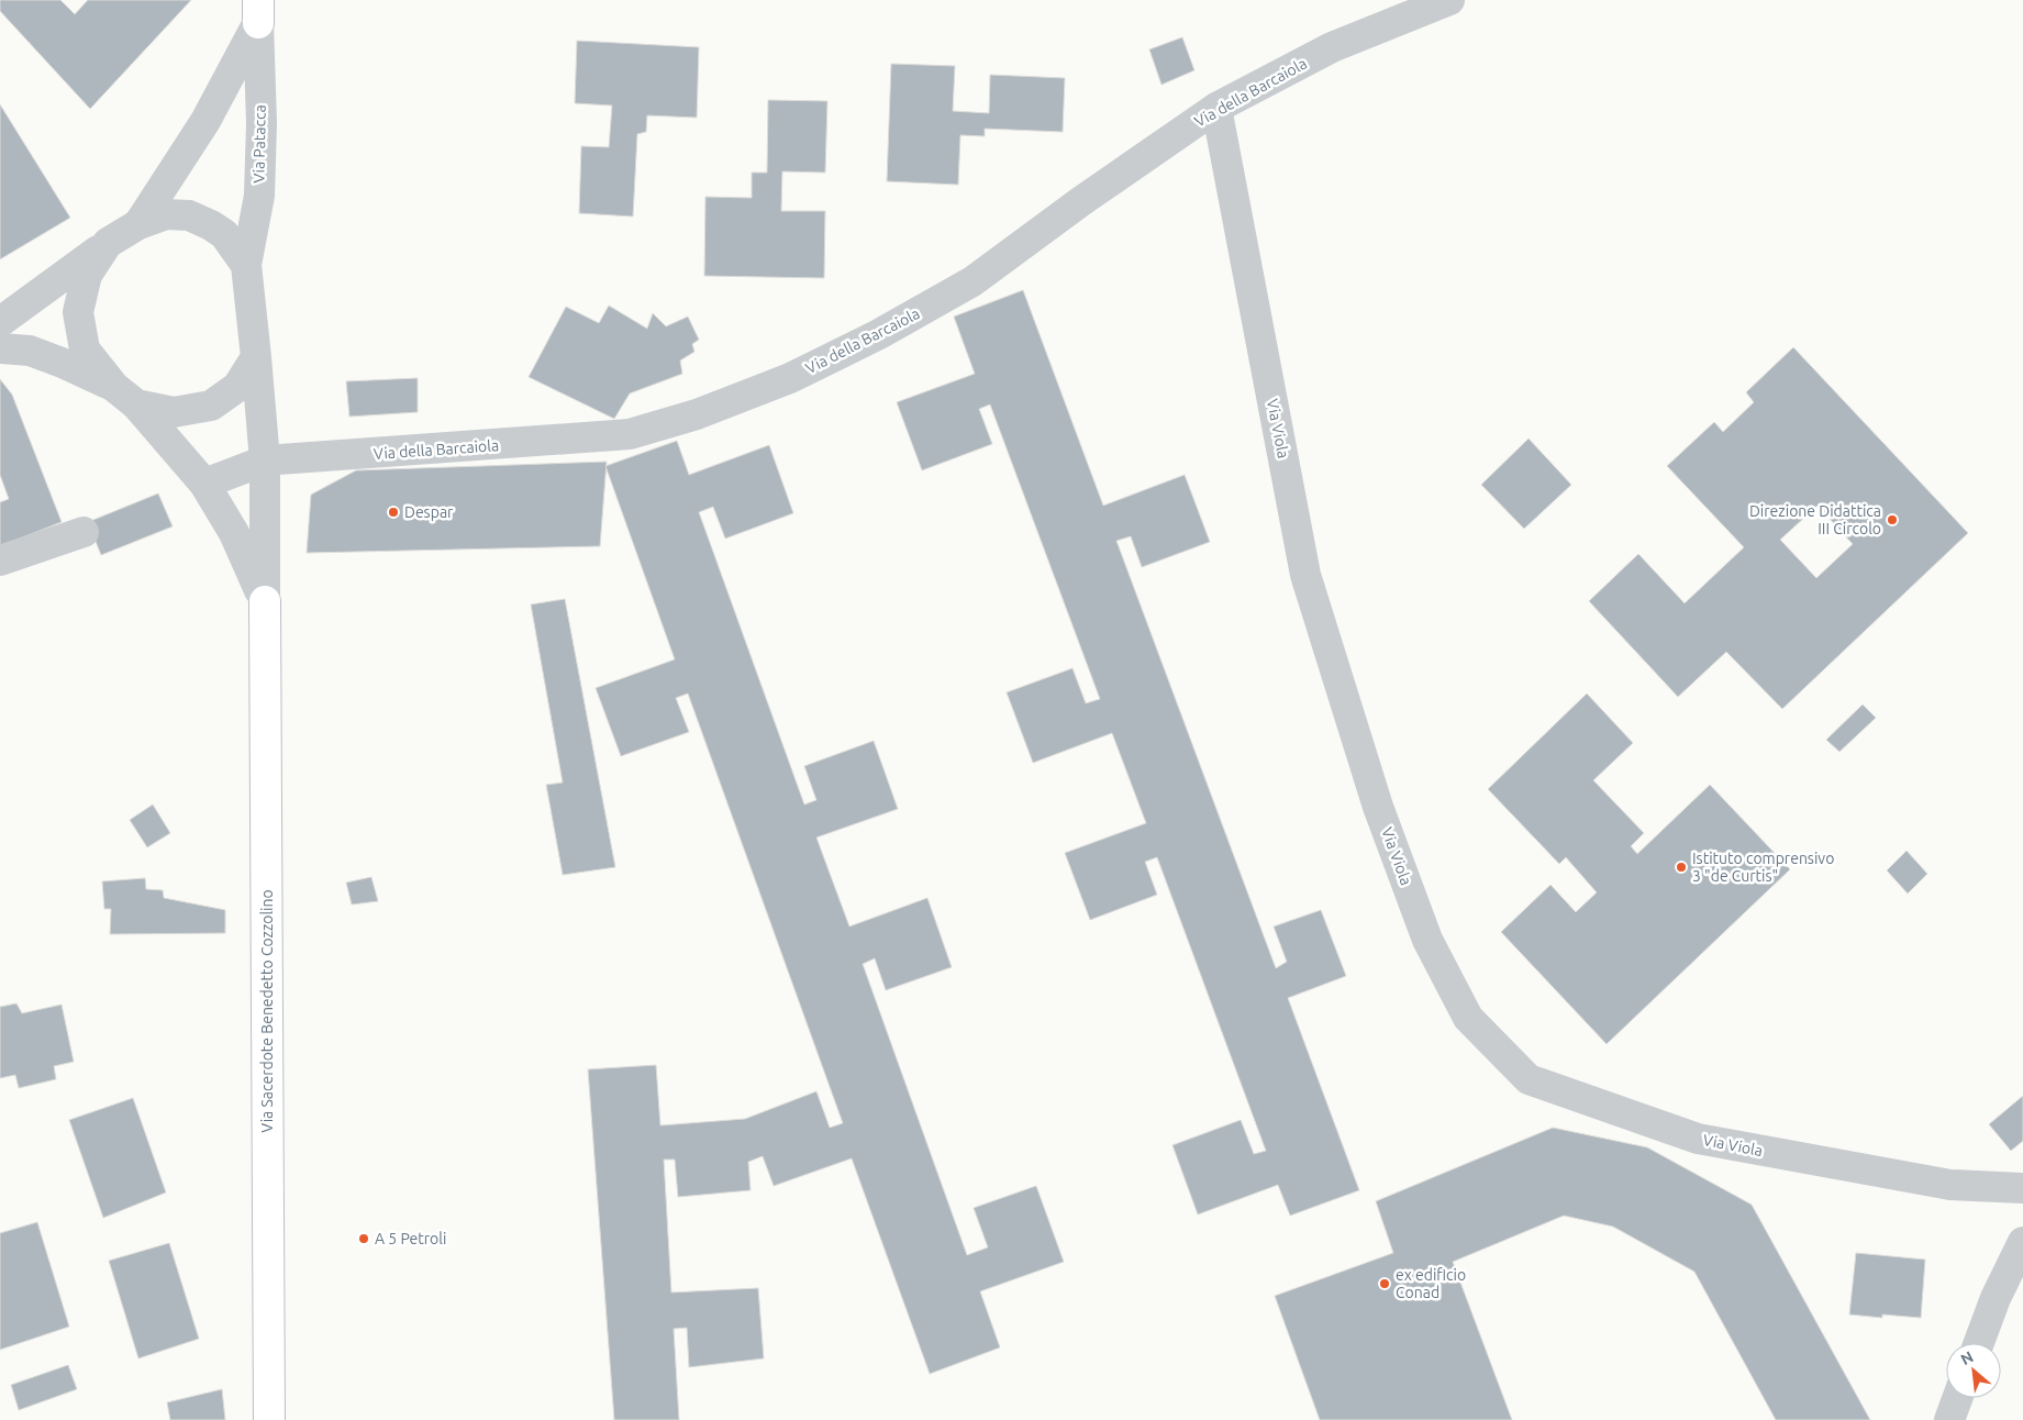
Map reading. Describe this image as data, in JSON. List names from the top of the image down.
{
  "streets": {
    "main road": ["Via Sacerdote Benedetto Cozzolino"],
    "street": ["Via della Barcaiola", "Via Patacca", "Via Viola"]
  },
  "crossings": [
    ["Via della Barcaiola", "Via Viola"],
    ["Via della Barcaiola", "Via Sacerdote Benedetto Cozzolino"],
    ["Via Patacca", "Via Sacerdote Benedetto Cozzolino"]
  ],
  "places": [
    "Despar",
    "Direzione Didattica III Circolo",
    "Istituto comprensivo 3 \"de Curtis\"",
    "A 5 Petroli",
    "ex edificio Conad"
  ],
  "north": "top left"
}
